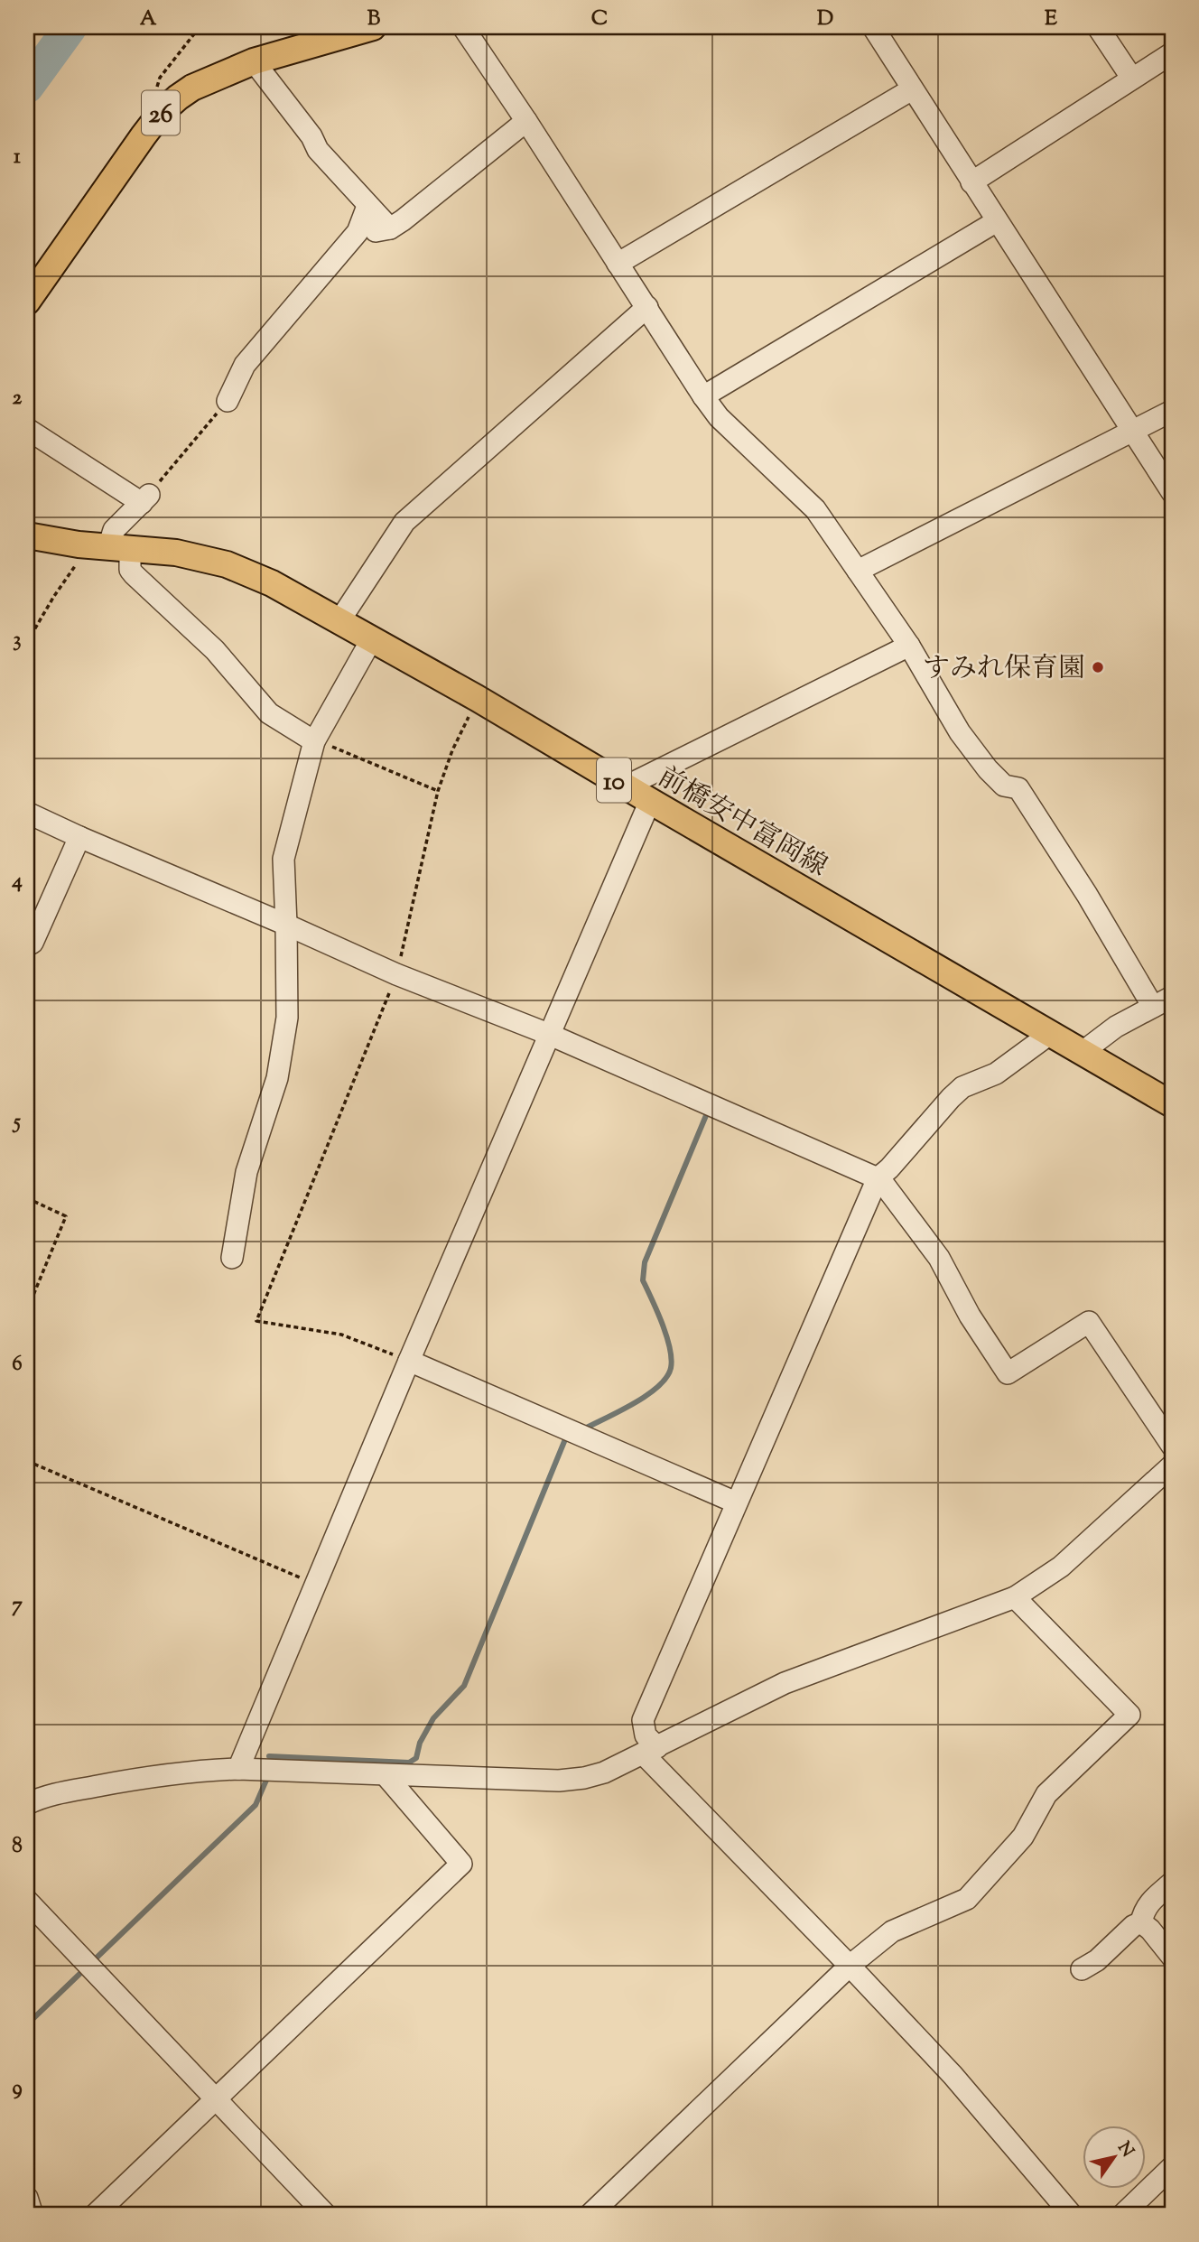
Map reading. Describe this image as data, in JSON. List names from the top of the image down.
{
  "streets": {
    "main road": ["26", "10", "前橋安中富岡線"]
  },
  "places": ["すみれ保育園"],
  "north": "top right",
  "grid": {
    "columns": [
      "A",
      "B",
      "C",
      "D",
      "E"
    ],
    "rows": [
      "1",
      "2",
      "3",
      "4",
      "5",
      "6",
      "7",
      "8",
      "9"
    ]
  }
}
